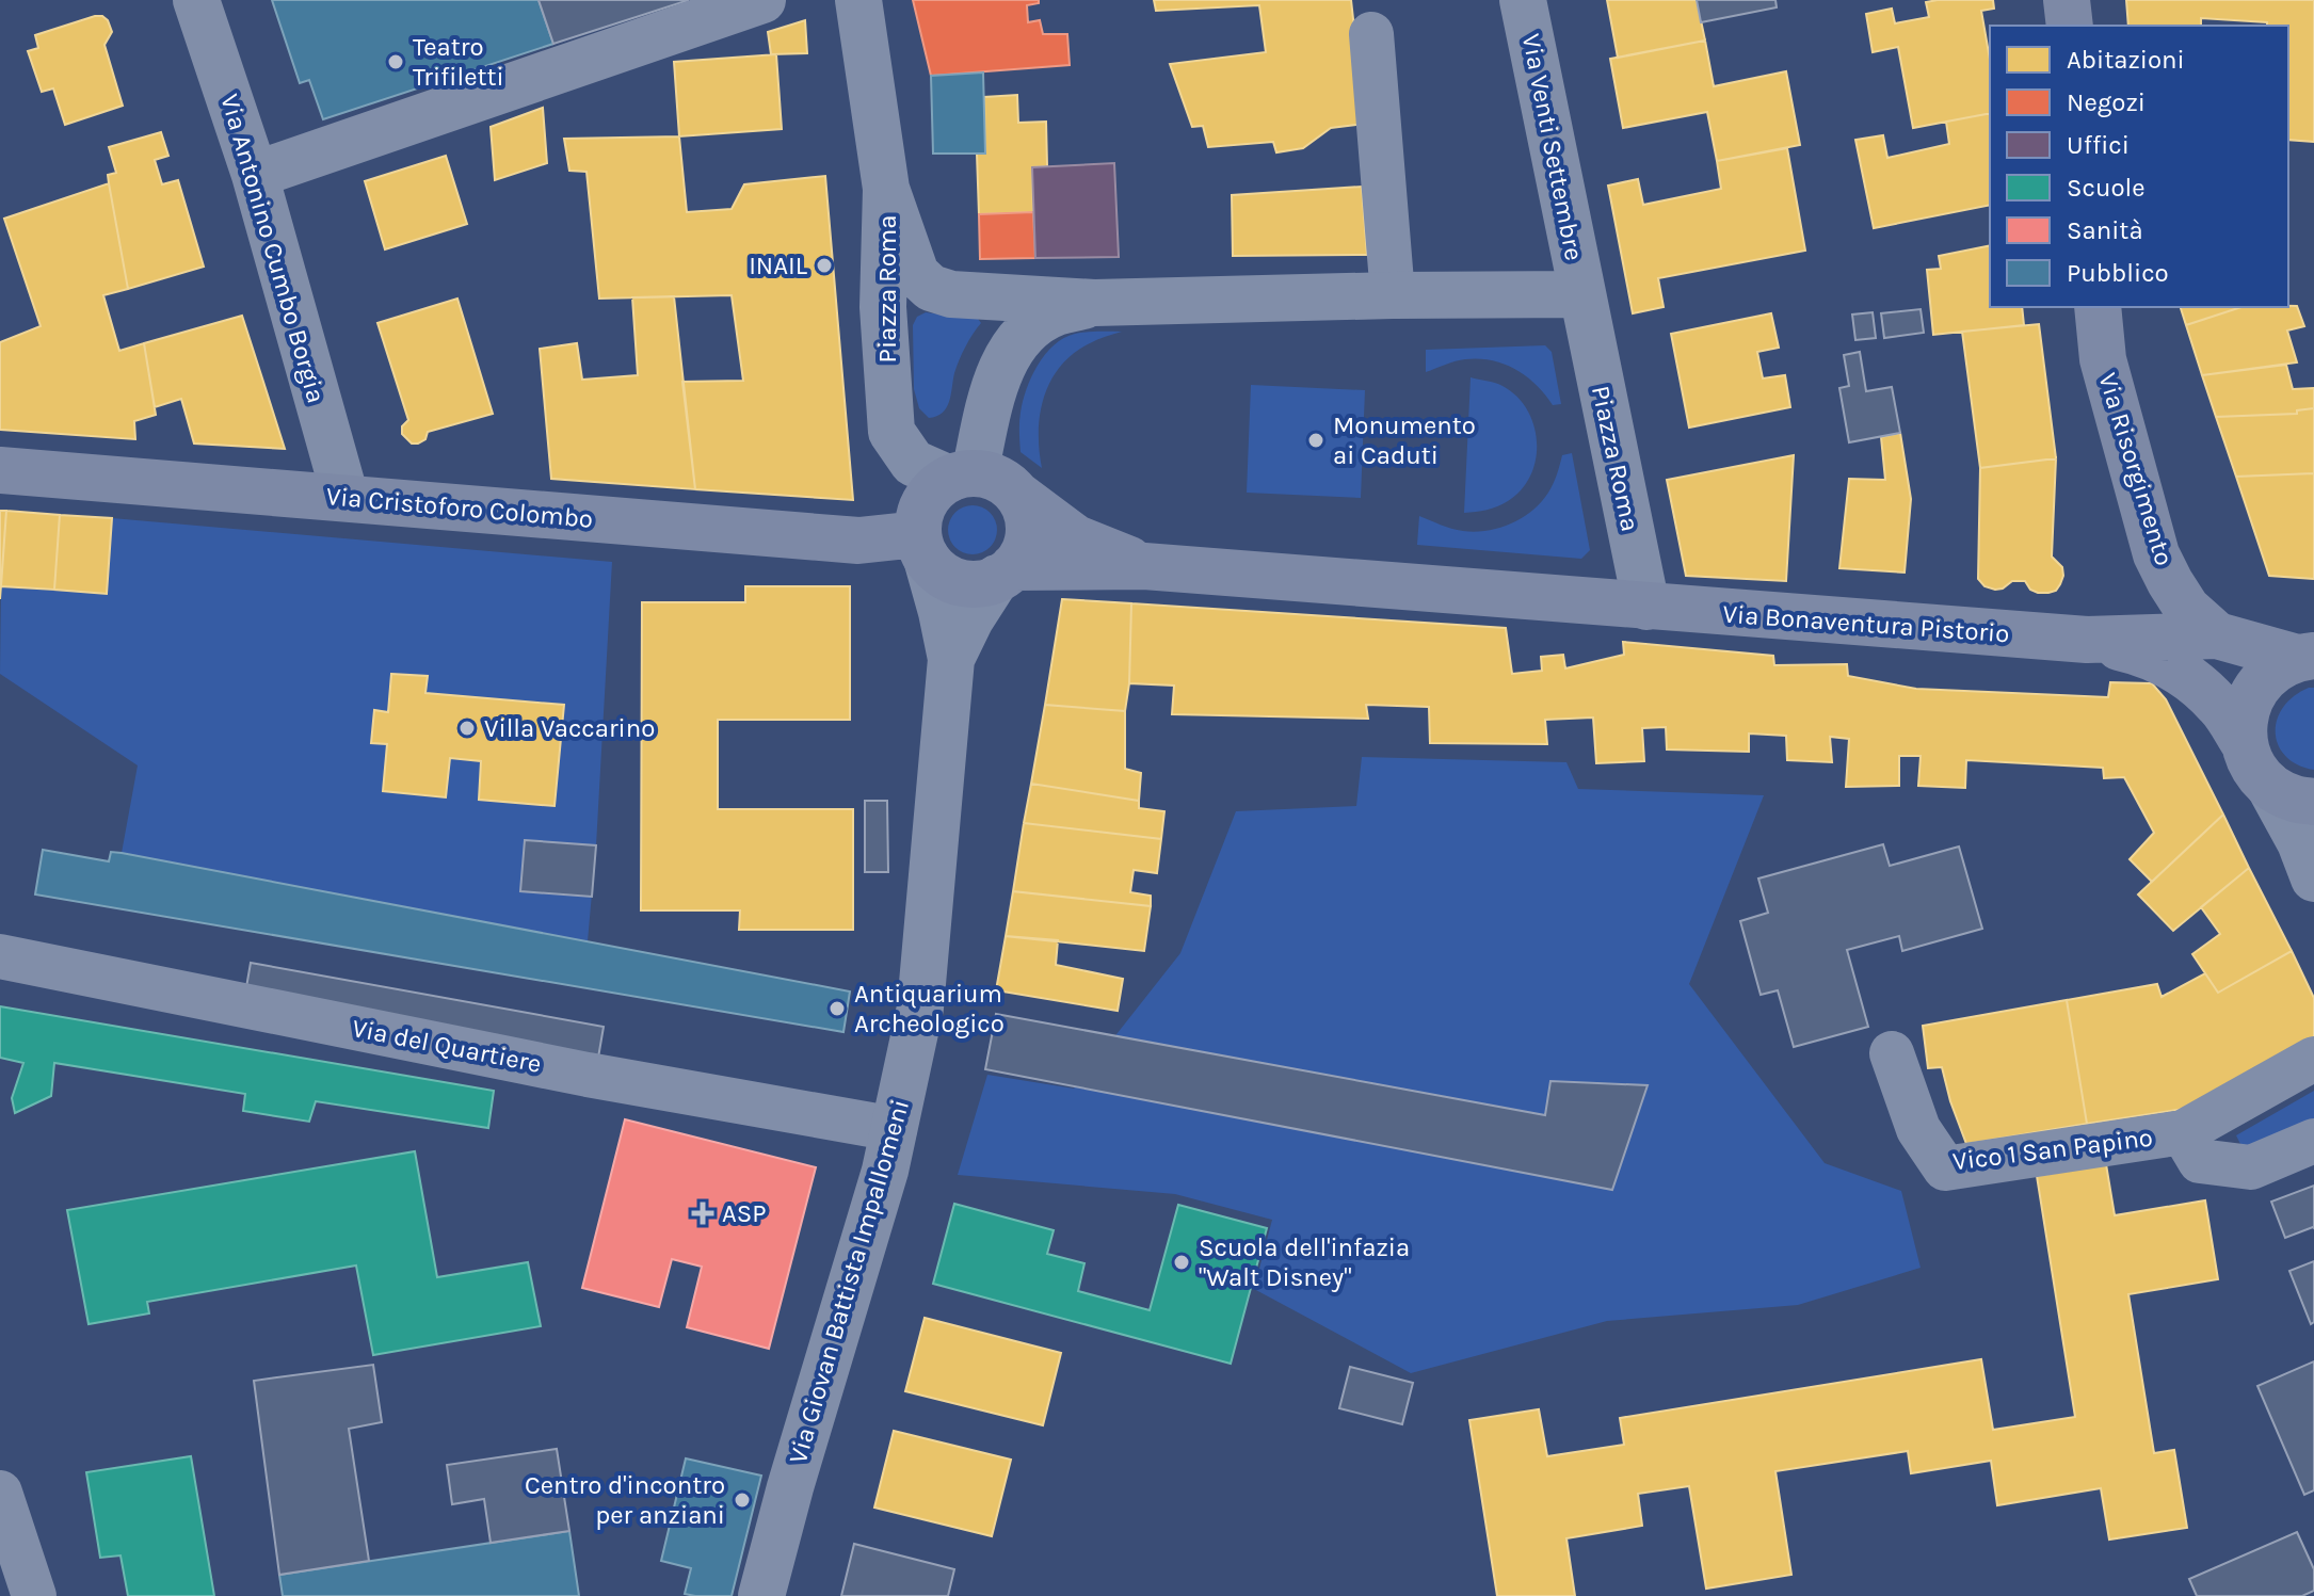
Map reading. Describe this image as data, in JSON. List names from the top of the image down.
{
  "streets": {
    "main road": [
      "Piazza Roma",
      "Via Risorgimento",
      "Via Cristoforo Colombo",
      "Via Bonaventura Pistorio"
    ],
    "street": [
      "Via Venti Settembre",
      "Via Antonino Cumbo Borgia",
      "Via del Quartiere",
      "Vico 1 San Papino",
      "Via Giovan Battista Impallomeni"
    ]
  },
  "crossings": [
    ["Via Venti Settembre", "Piazza Roma"],
    ["Via Antonino Cumbo Borgia", "Via Cristoforo Colombo"],
    ["Piazza Roma", "Via Cristoforo Colombo"],
    ["Piazza Roma", "Via Bonaventura Pistorio"],
    ["Piazza Roma", "Via Giovan Battista Impallomeni"],
    ["Via Risorgimento", "Via Bonaventura Pistorio"],
    ["Via Cristoforo Colombo", "Via Giovan Battista Impallomeni"],
    ["Via del Quartiere", "Via Giovan Battista Impallomeni"]
  ],
  "places": {
    "other": [
      "Teatro Trifiletti",
      "INAIL",
      "Monumento ai Caduti",
      "Villa Vaccarino",
      "Antiquarium Archeologico",
      "Scuola dell'infazia \"Walt Disney\"",
      "Centro d'incontro per anziani"
    ],
    "health": ["ASP"]
  },
  "legend": [
    "Abitazioni",
    "Negozi",
    "Uffici",
    "Scuole",
    "Sanità",
    "Pubblico"
  ]
}
